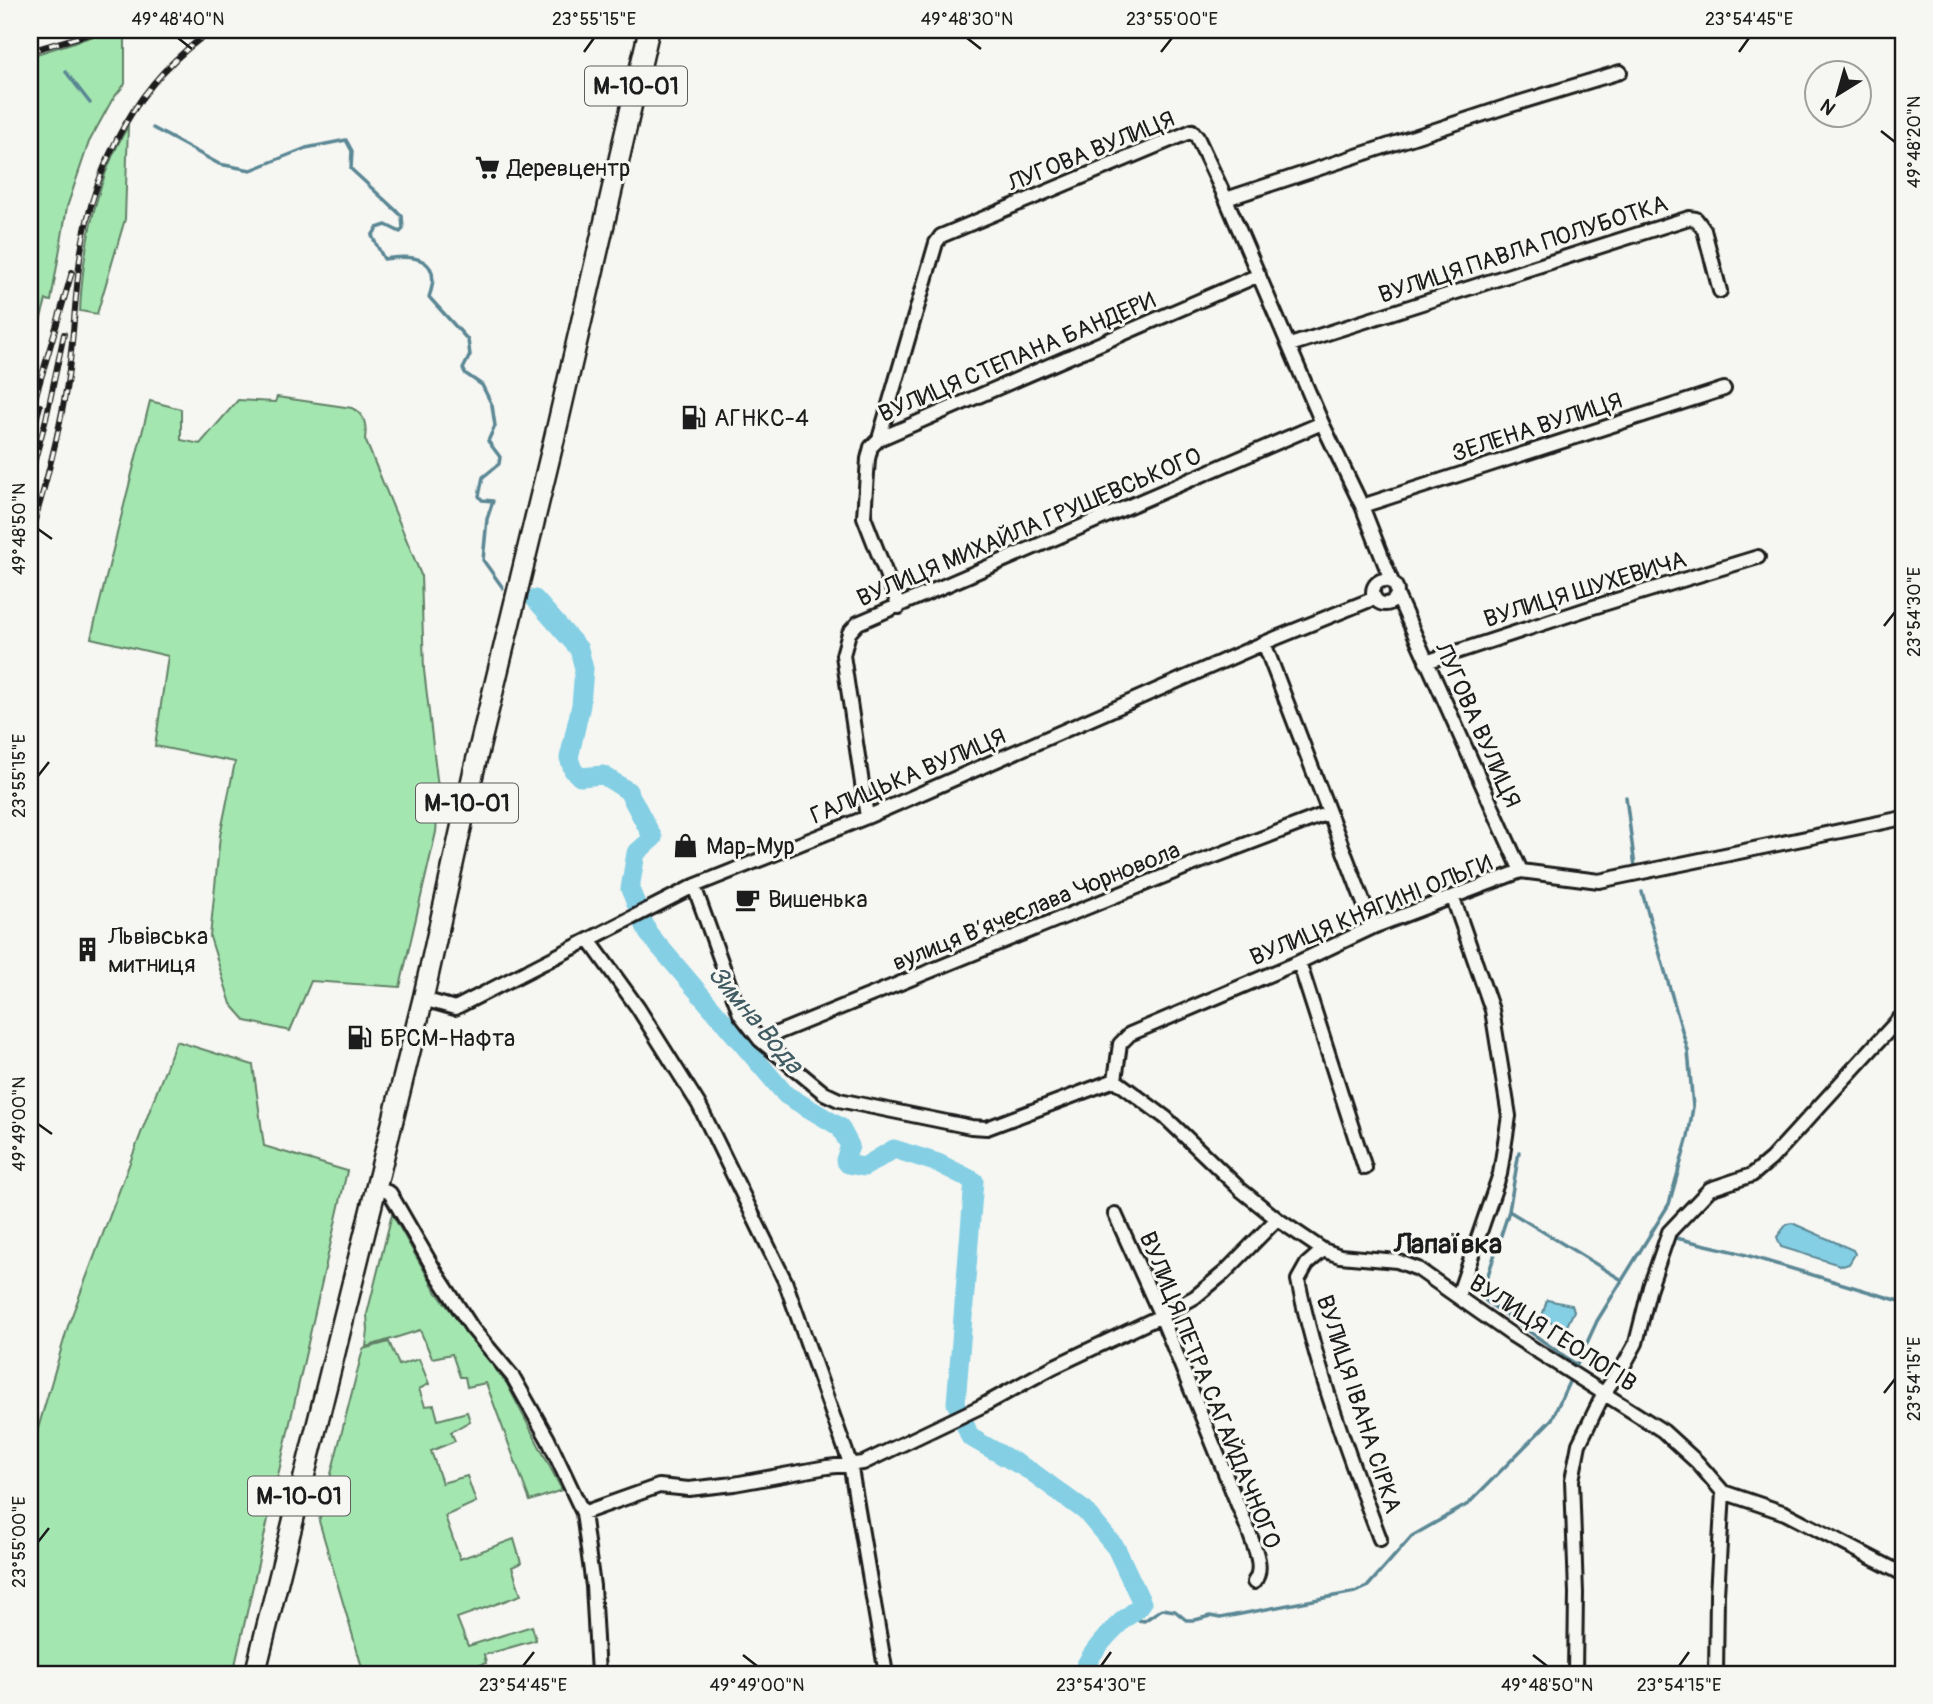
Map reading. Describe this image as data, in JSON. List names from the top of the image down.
{
  "streets": {
    "highway": ["М-10-01"],
    "street": [
      "ЛУГОВА ВУЛИЦЯ",
      "ВУЛИЦЯ ПАВЛА ПОЛУБОТКА",
      "ВУЛИЦЯ СТЕПАНА БАНДЕРИ",
      "ЗЕЛЕНА ВУЛИЦЯ",
      "ВУЛИЦЯ МИХАЙЛА ГРУШЕВСЬКОГО",
      "ВУЛИЦЯ ШУХЕВИЧА",
      "ГАЛИЦЬКА ВУЛИЦЯ",
      "вулиця Вʼячеслава Чорновола",
      "ВУЛИЦЯ КНЯГИНІ ОЛЬГИ",
      "ВУЛИЦЯ ГЕОЛОГІВ",
      "ВУЛИЦЯ ПЕТРА САГАЙДАЧНОГО",
      "ВУЛИЦЯ ІВАНА СІРКА"
    ]
  },
  "crossings": [
    ["М-10-01", "ГАЛИЦЬКА ВУЛИЦЯ"],
    ["ЛУГОВА ВУЛИЦЯ", "ВУЛИЦЯ ПАВЛА ПОЛУБОТКА"],
    ["ЛУГОВА ВУЛИЦЯ", "ВУЛИЦЯ СТЕПАНА БАНДЕРИ"],
    ["ЛУГОВА ВУЛИЦЯ", "ЗЕЛЕНА ВУЛИЦЯ"],
    ["ЛУГОВА ВУЛИЦЯ", "ВУЛИЦЯ МИХАЙЛА ГРУШЕВСЬКОГО"],
    ["ЛУГОВА ВУЛИЦЯ", "ВУЛИЦЯ ШУХЕВИЧА"],
    ["ЛУГОВА ВУЛИЦЯ", "ГАЛИЦЬКА ВУЛИЦЯ"],
    ["ЛУГОВА ВУЛИЦЯ", "ВУЛИЦЯ КНЯГИНІ ОЛЬГИ"],
    ["ВУЛИЦЯ СТЕПАНА БАНДЕРИ", "ВУЛИЦЯ МИХАЙЛА ГРУШЕВСЬКОГО"],
    ["ВУЛИЦЯ МИХАЙЛА ГРУШЕВСЬКОГО", "ГАЛИЦЬКА ВУЛИЦЯ"],
    ["ВУЛИЦЯ КНЯГИНІ ОЛЬГИ", "ВУЛИЦЯ ГЕОЛОГІВ"],
    ["ВУЛИЦЯ ГЕОЛОГІВ", "ВУЛИЦЯ ІВАНА СІРКА"]
  ],
  "districts": ["Лапаївка"],
  "water": ["Зимна Вода"],
  "places": {
    "supermarket": ["Деревцентр"],
    "fuel station": ["АГНКС-4", "БРСМ-Нафта"],
    "shop": ["Мар-Мур"],
    "cafe": ["Вишенька"],
    "building": ["Львівська митниця"]
  },
  "north": "bottom left",
  "coordinates": [
    "49°48'40\"N",
    "23°55'15\"E",
    "49°48'30\"N",
    "23°55'00\"E",
    "23°54'45\"E",
    "49°48'20\"N",
    "49°48'50\"N",
    "23°54'30\"E",
    "49°49'00\"N",
    "23°54'15\"E"
  ]
}
